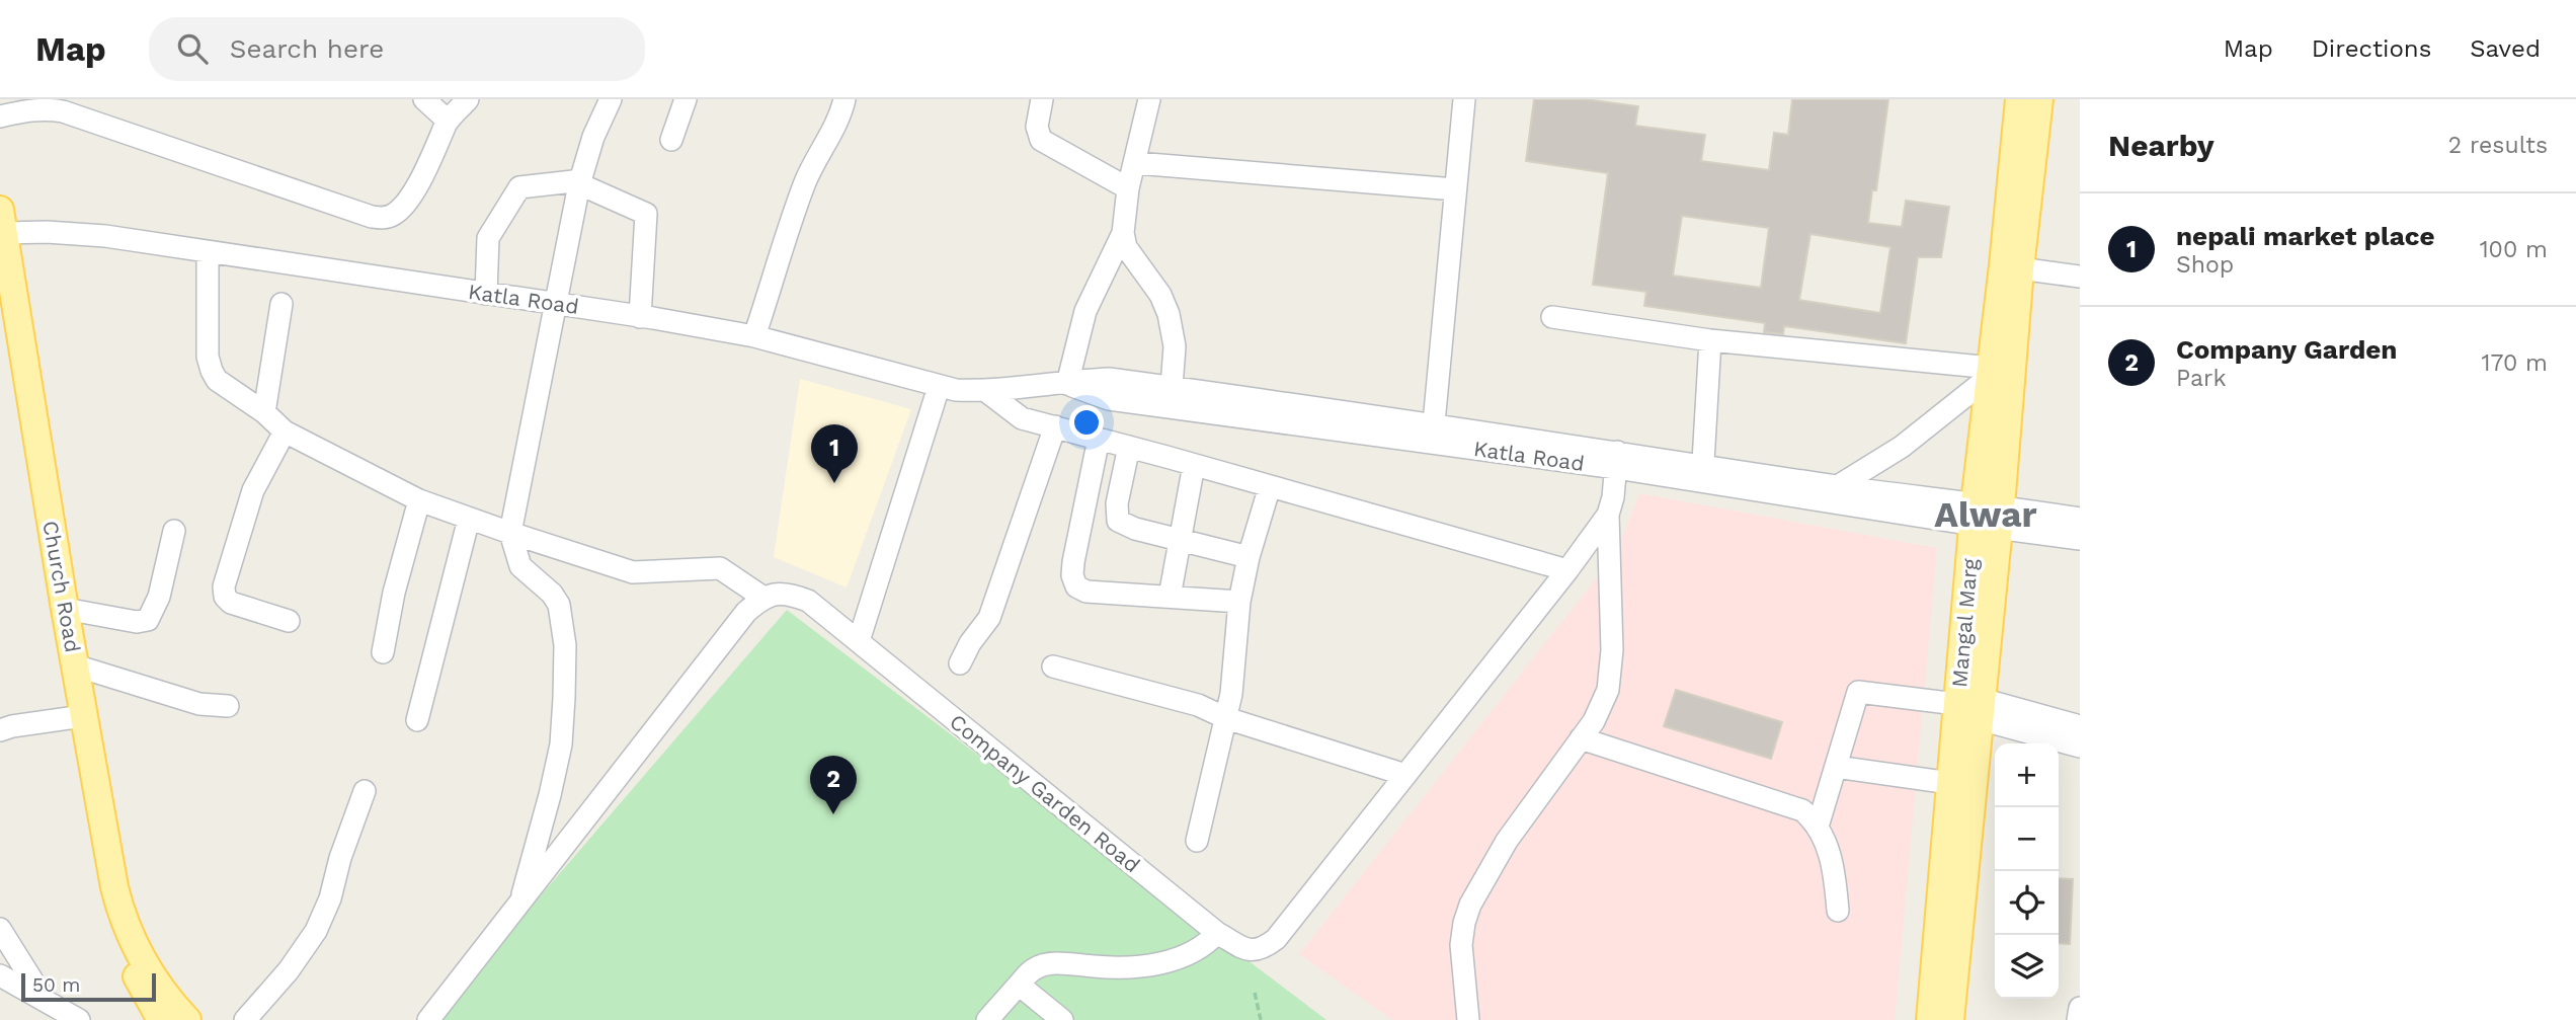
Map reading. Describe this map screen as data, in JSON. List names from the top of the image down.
{
  "streets": {
    "main road": ["Church Road", "Mangal Marg"],
    "street": ["Katla Road", "Company Garden Road"]
  },
  "crossings": [
    ["Katla Road", "Church Road"],
    ["Katla Road", "Mangal Marg"],
    ["Katla Road", "Company Garden Road"]
  ],
  "districts": ["Alwar"],
  "scale_bar": "50 m",
  "page": {
    "header": "Map",
    "search": "Search here",
    "nav": ["Map", "Directions", "Saved"],
    "heading": ["Nearby", "2 results"],
    "list": [
      {
        "mark": "1",
        "name": "nepali market place",
        "note": "Shop",
        "value": "100 m"
      },
      {
        "mark": "2",
        "name": "Company Garden",
        "note": "Park",
        "value": "170 m"
      }
    ],
    "pins": ["1", "2"],
    "map_buttons": ["+", "−"],
    "scale": "50 m"
  }
}
